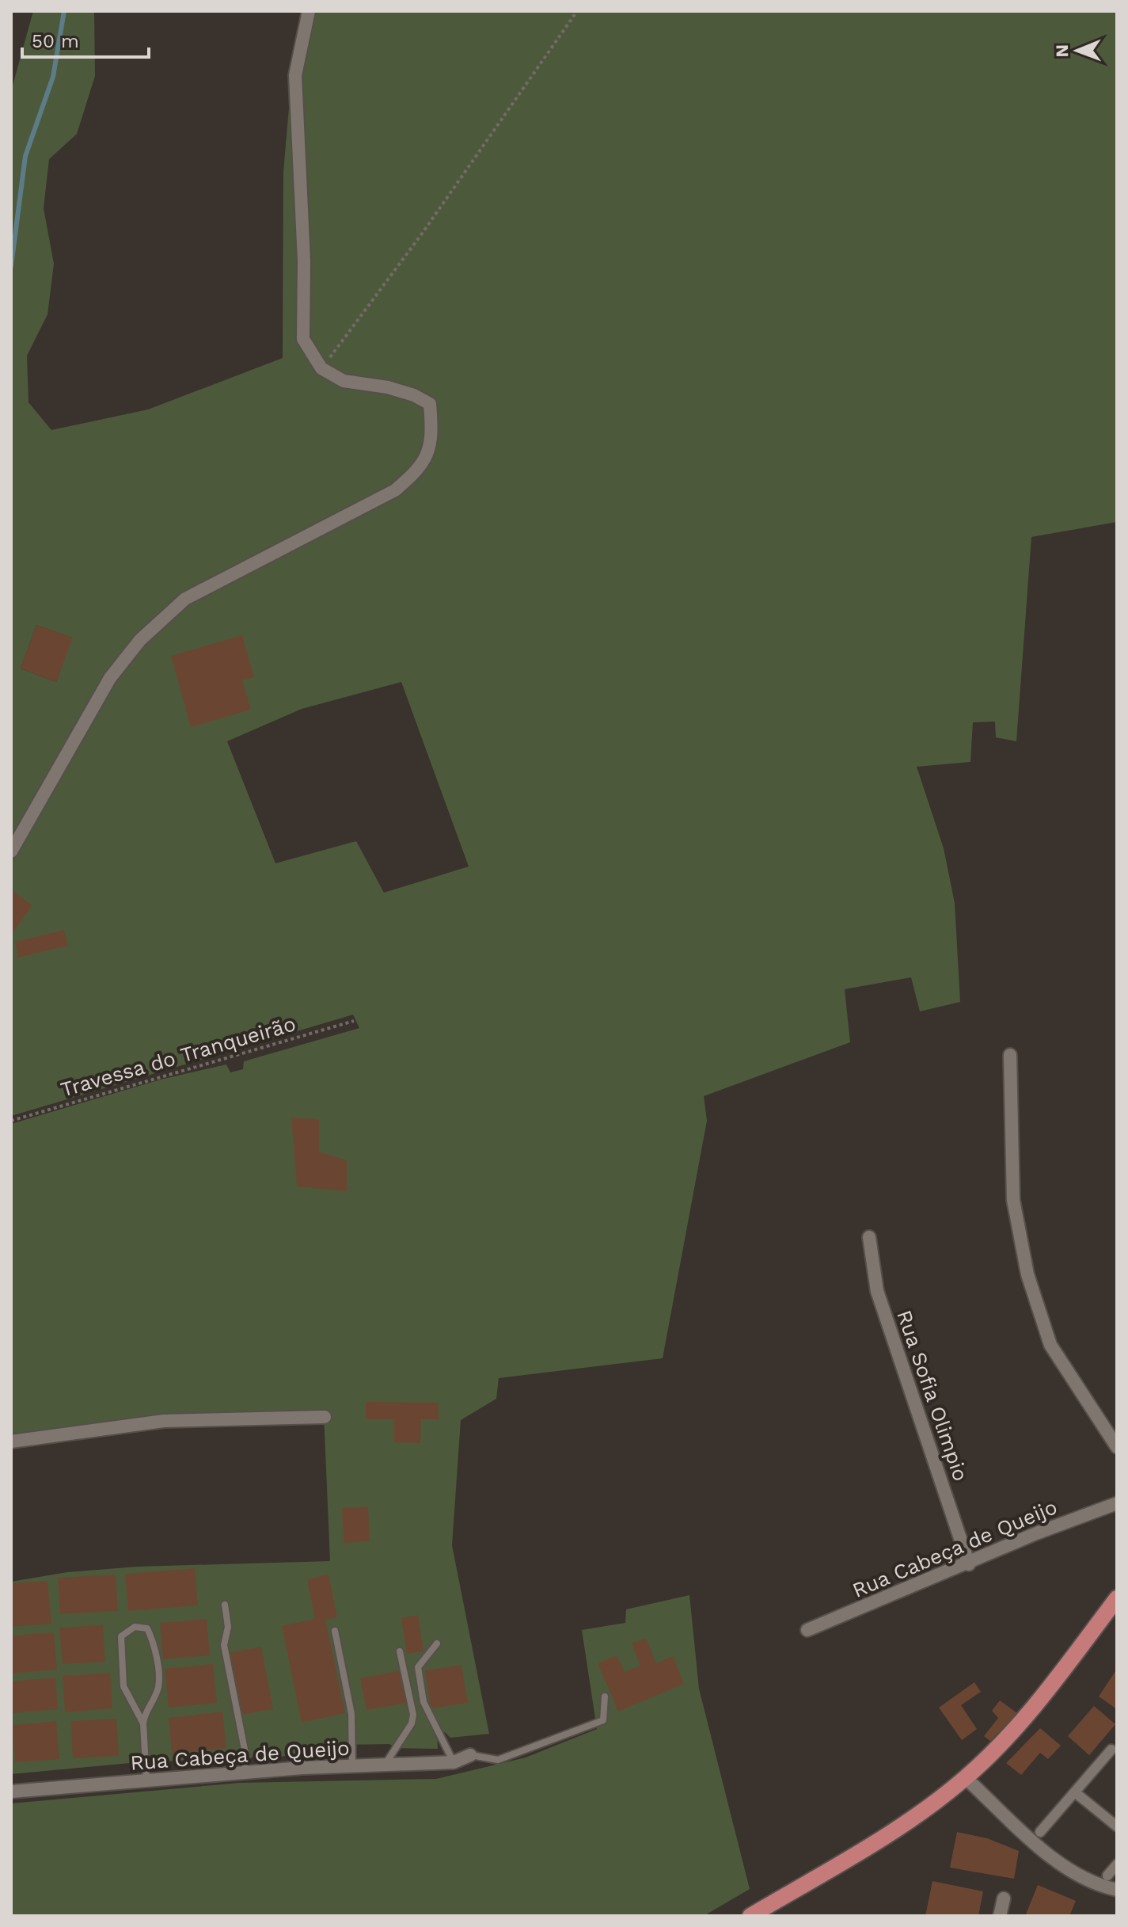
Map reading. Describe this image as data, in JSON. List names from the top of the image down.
{
  "streets": {
    "street": ["Rua Sofia Olimpio", "Rua Cabeça de Queijo"],
    "path": ["Travessa do Tranqueirão"]
  },
  "crossings": [
    ["Rua Sofia Olimpio", "Rua Cabeça de Queijo"]
  ],
  "scale_bar": "50 m",
  "north": "left"
}
